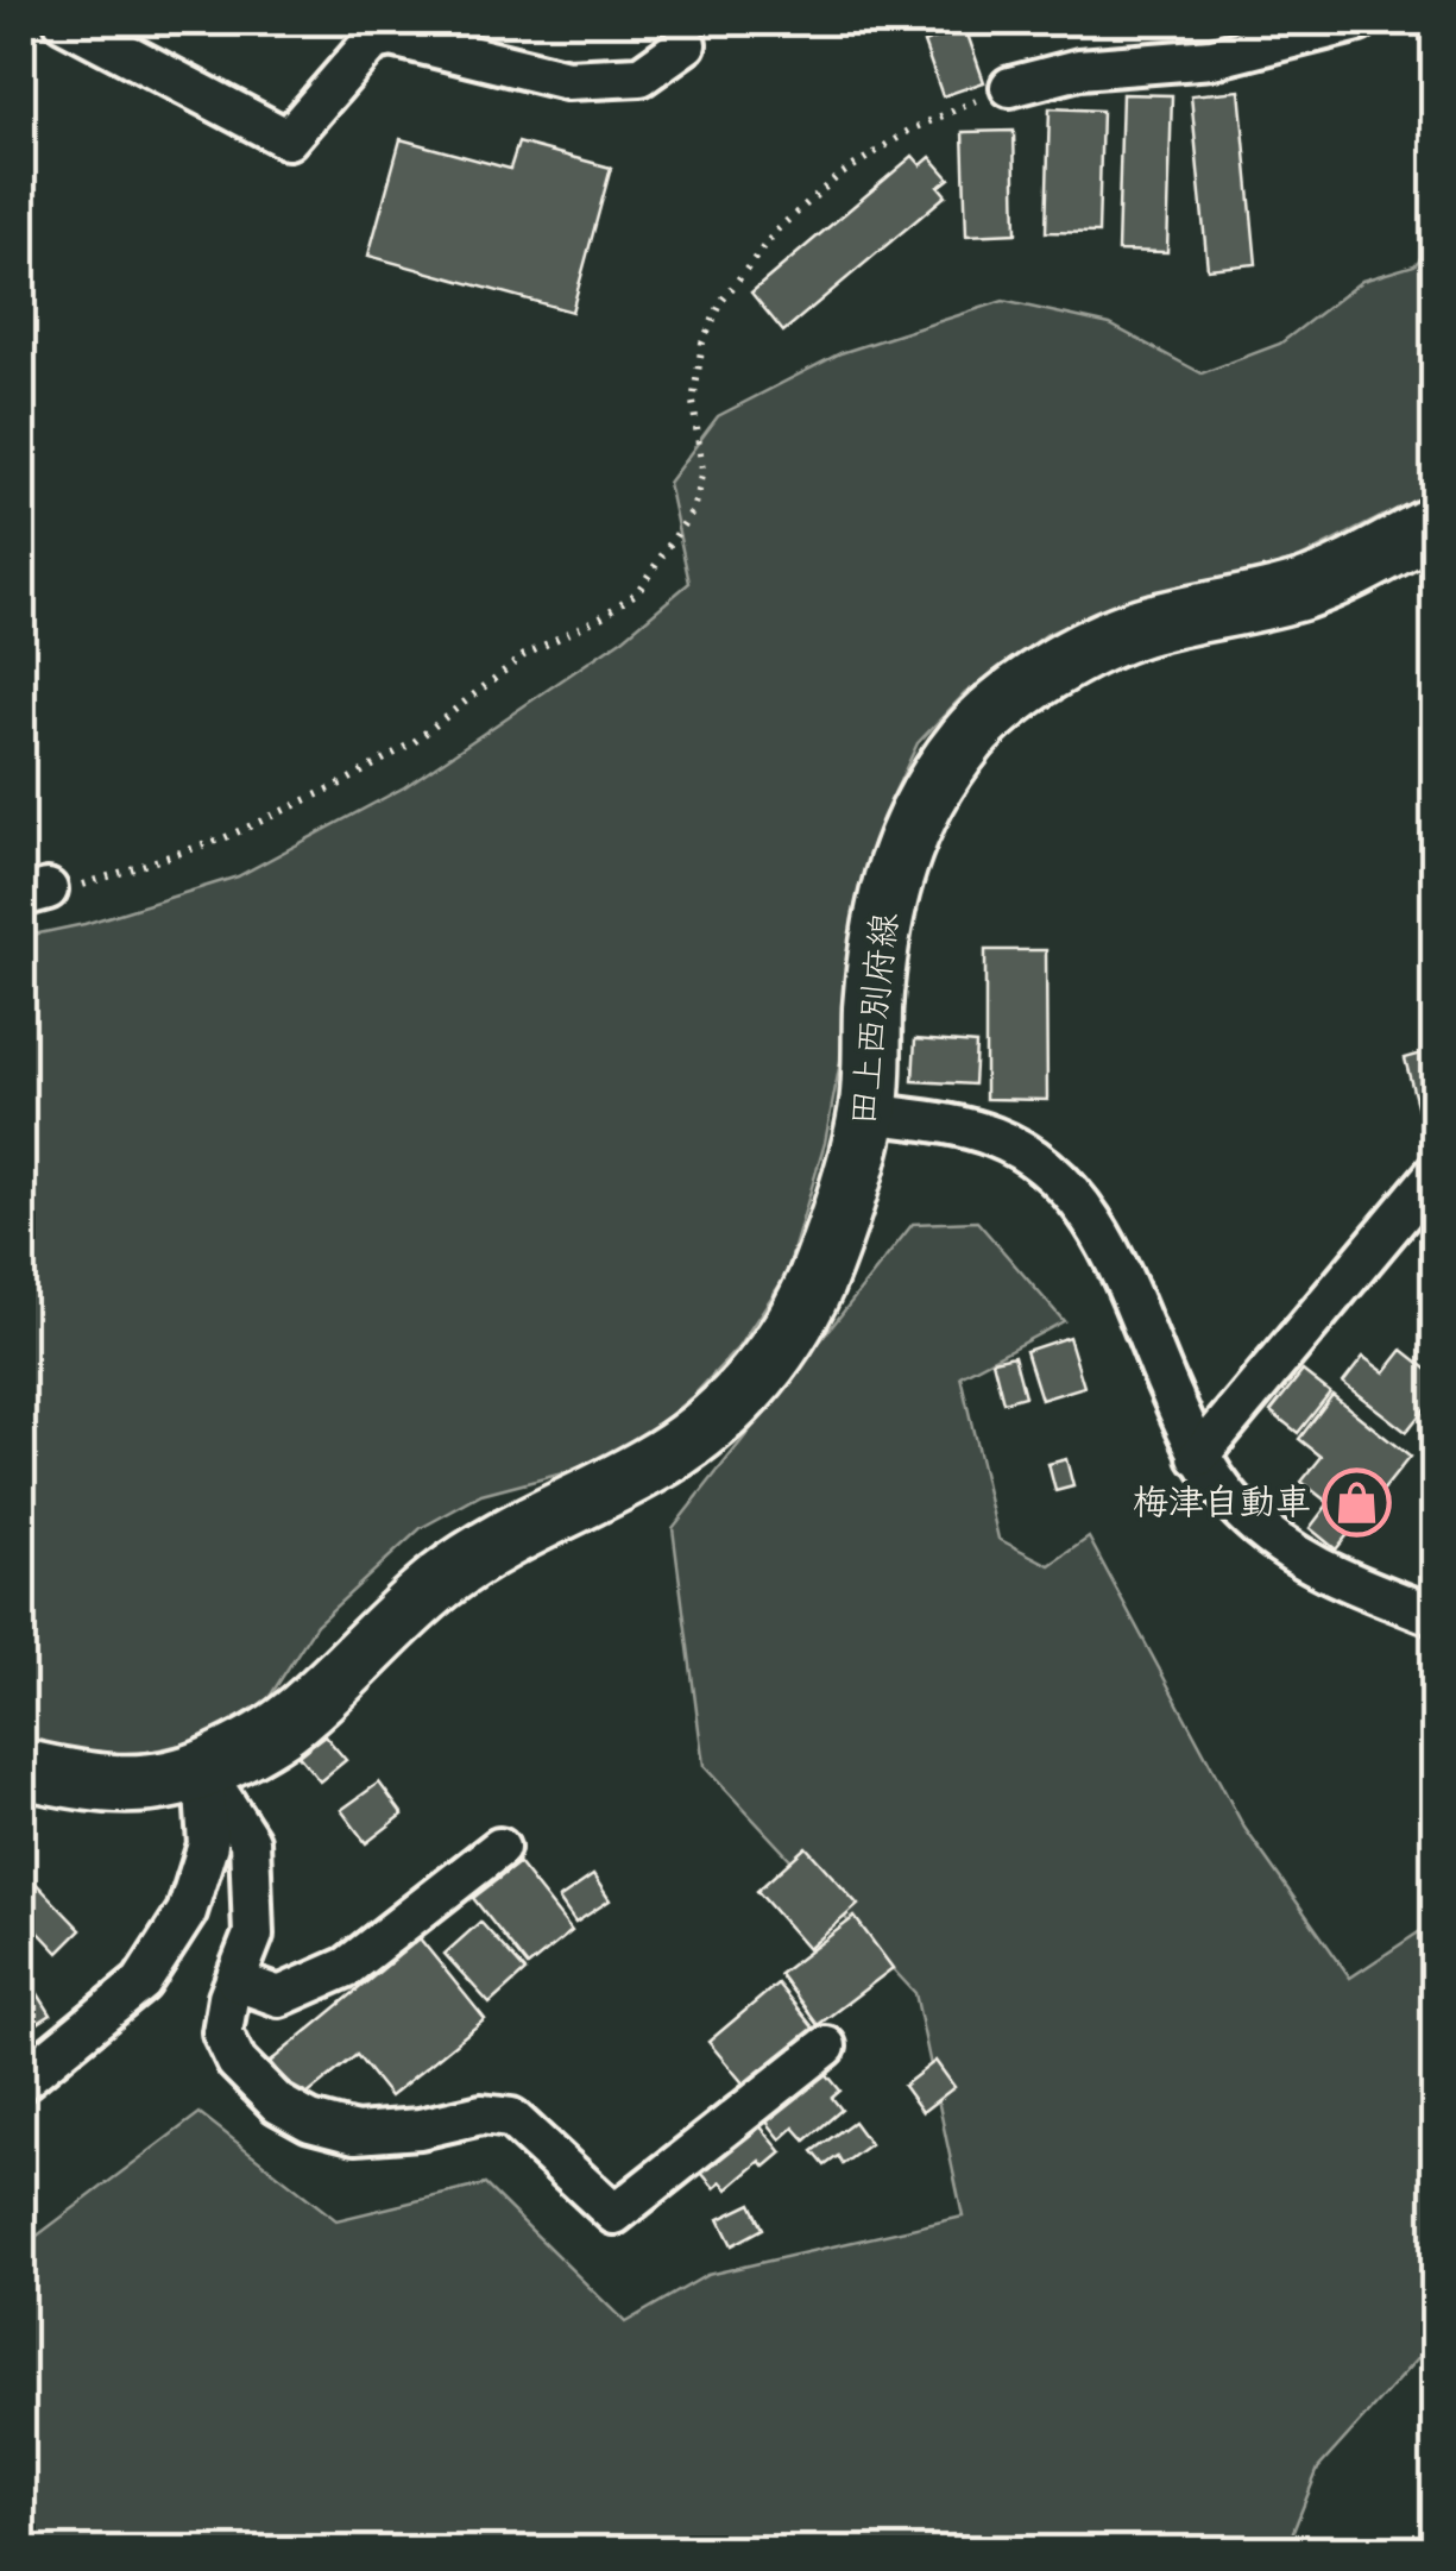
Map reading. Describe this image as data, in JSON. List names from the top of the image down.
{
  "streets": {
    "street": ["田上西別府線"]
  },
  "places": {
    "shop": ["梅津自動車"]
  }
}
